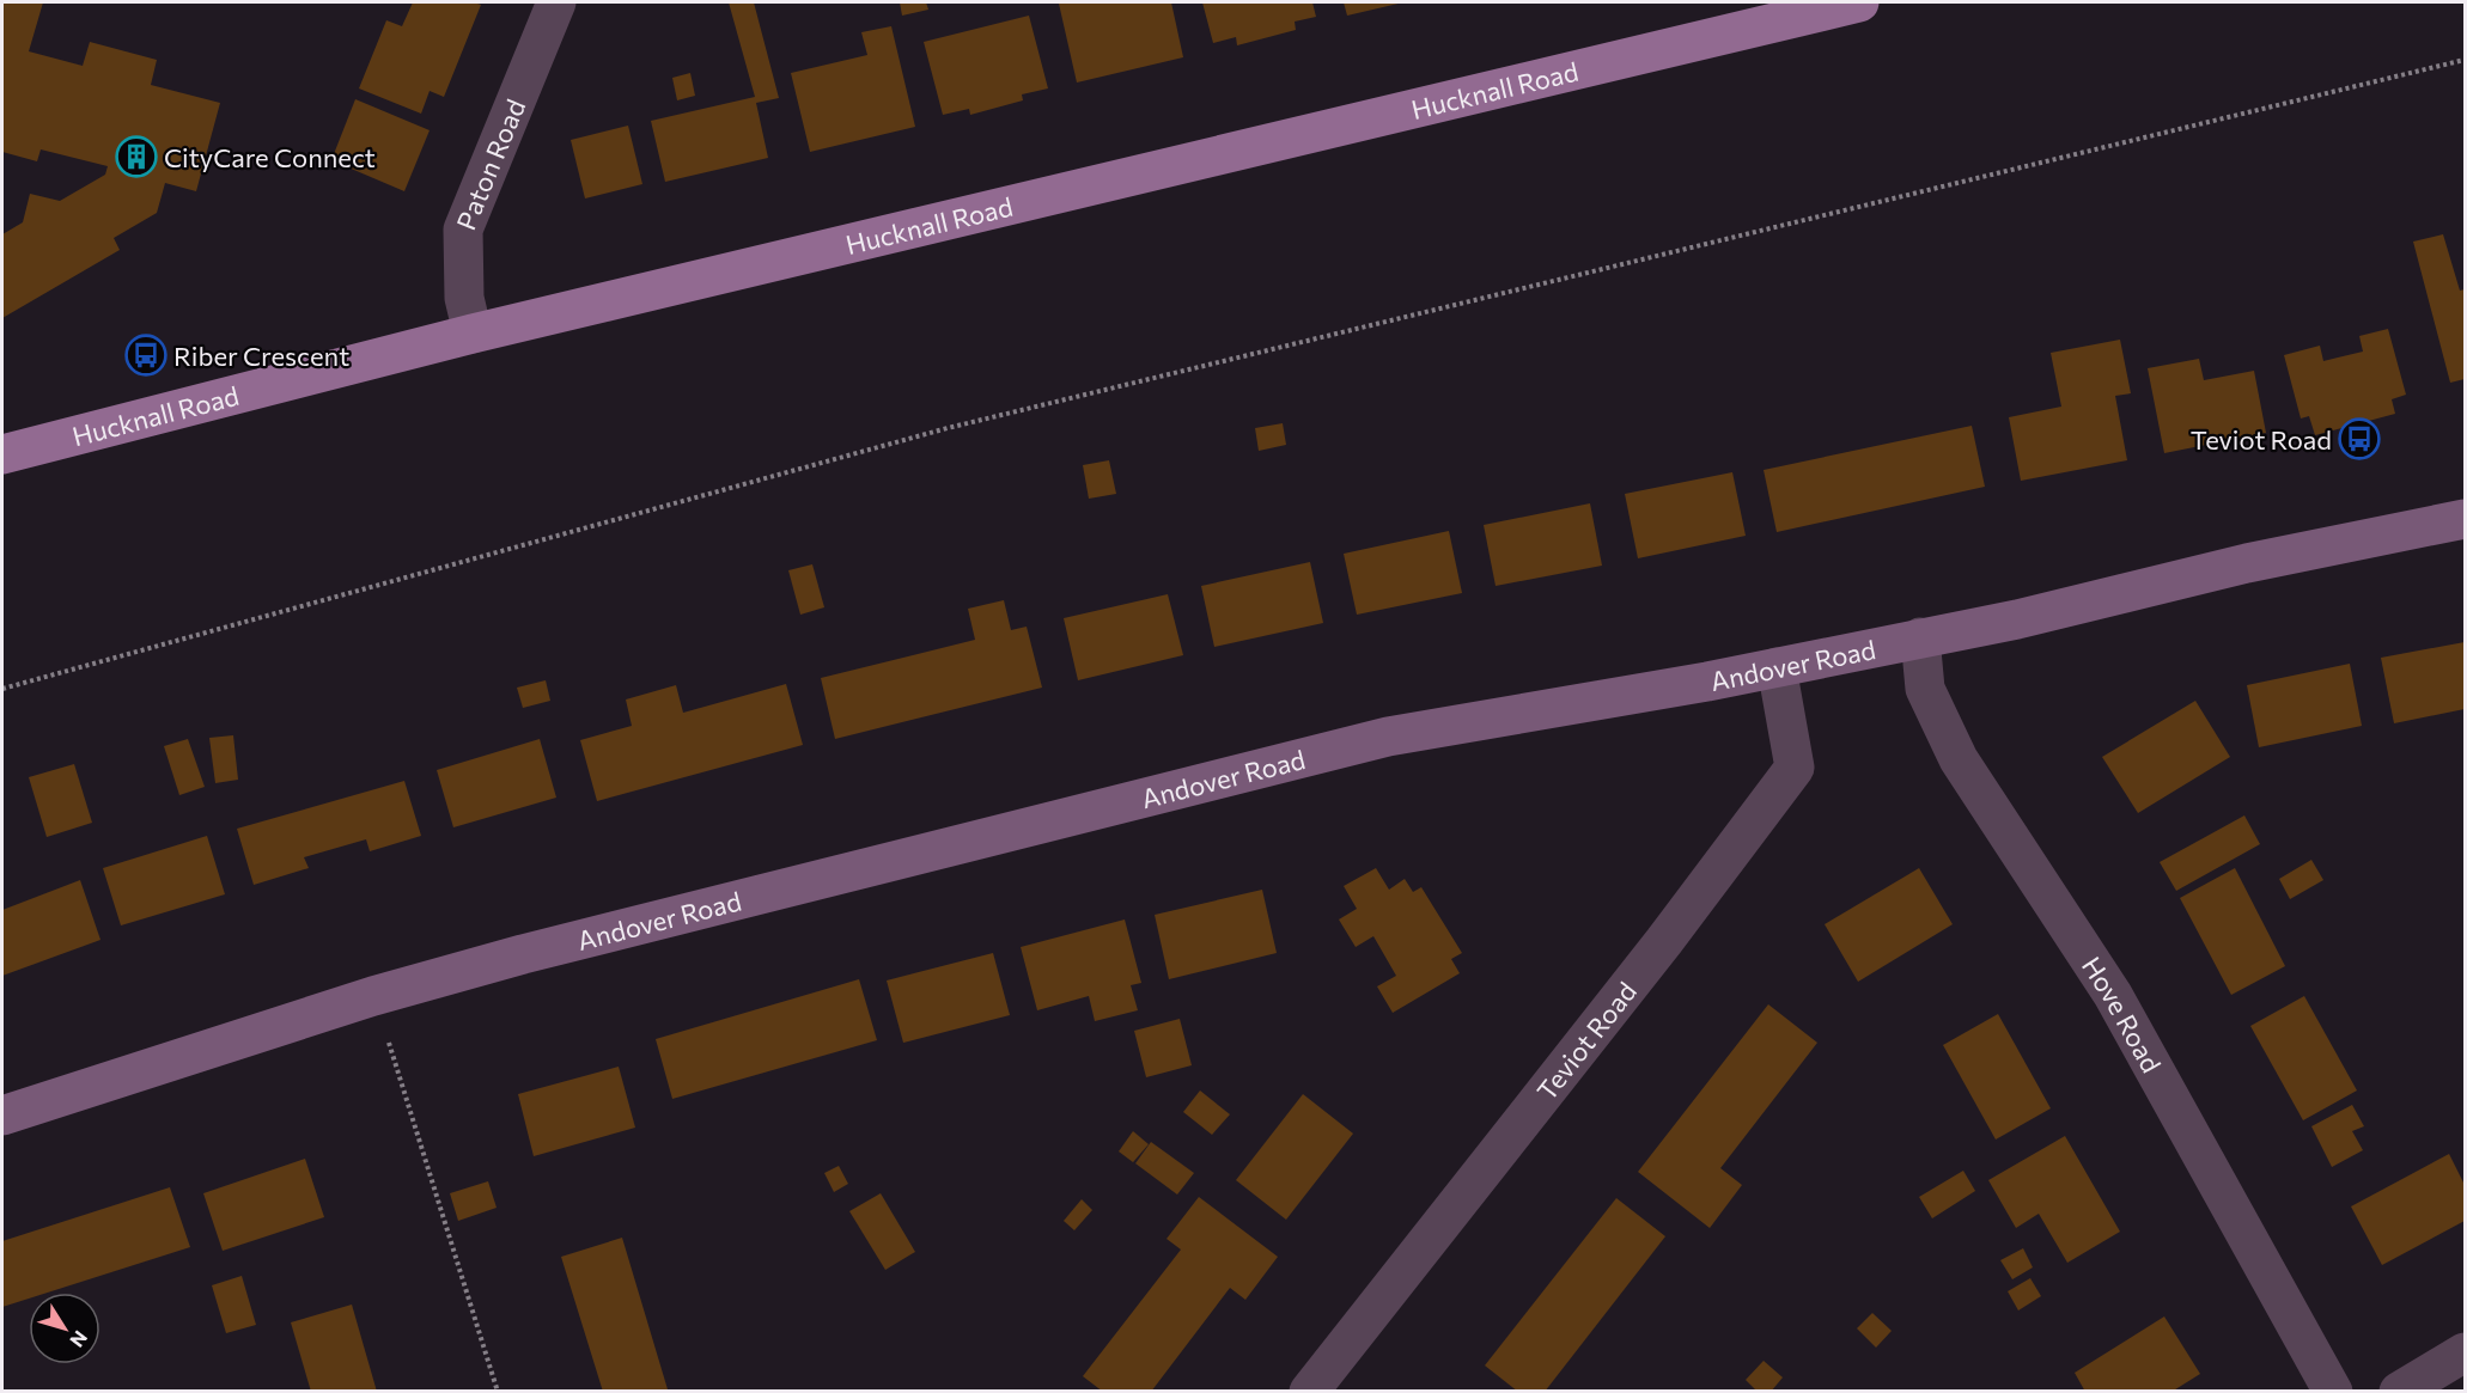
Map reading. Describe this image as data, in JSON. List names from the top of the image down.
{
  "streets": {
    "main road": ["Hucknall Road"],
    "street": [
      "Paton Road",
      "Andover Road",
      "Hove Road",
      "Teviot Road"
    ]
  },
  "crossings": [
    ["Hucknall Road", "Paton Road"],
    ["Andover Road", "Hove Road"],
    ["Andover Road", "Teviot Road"]
  ],
  "places": {
    "building": ["CityCare Connect"],
    "bus stop": ["Riber Crescent", "Teviot Road"]
  },
  "north": "bottom right"
}
